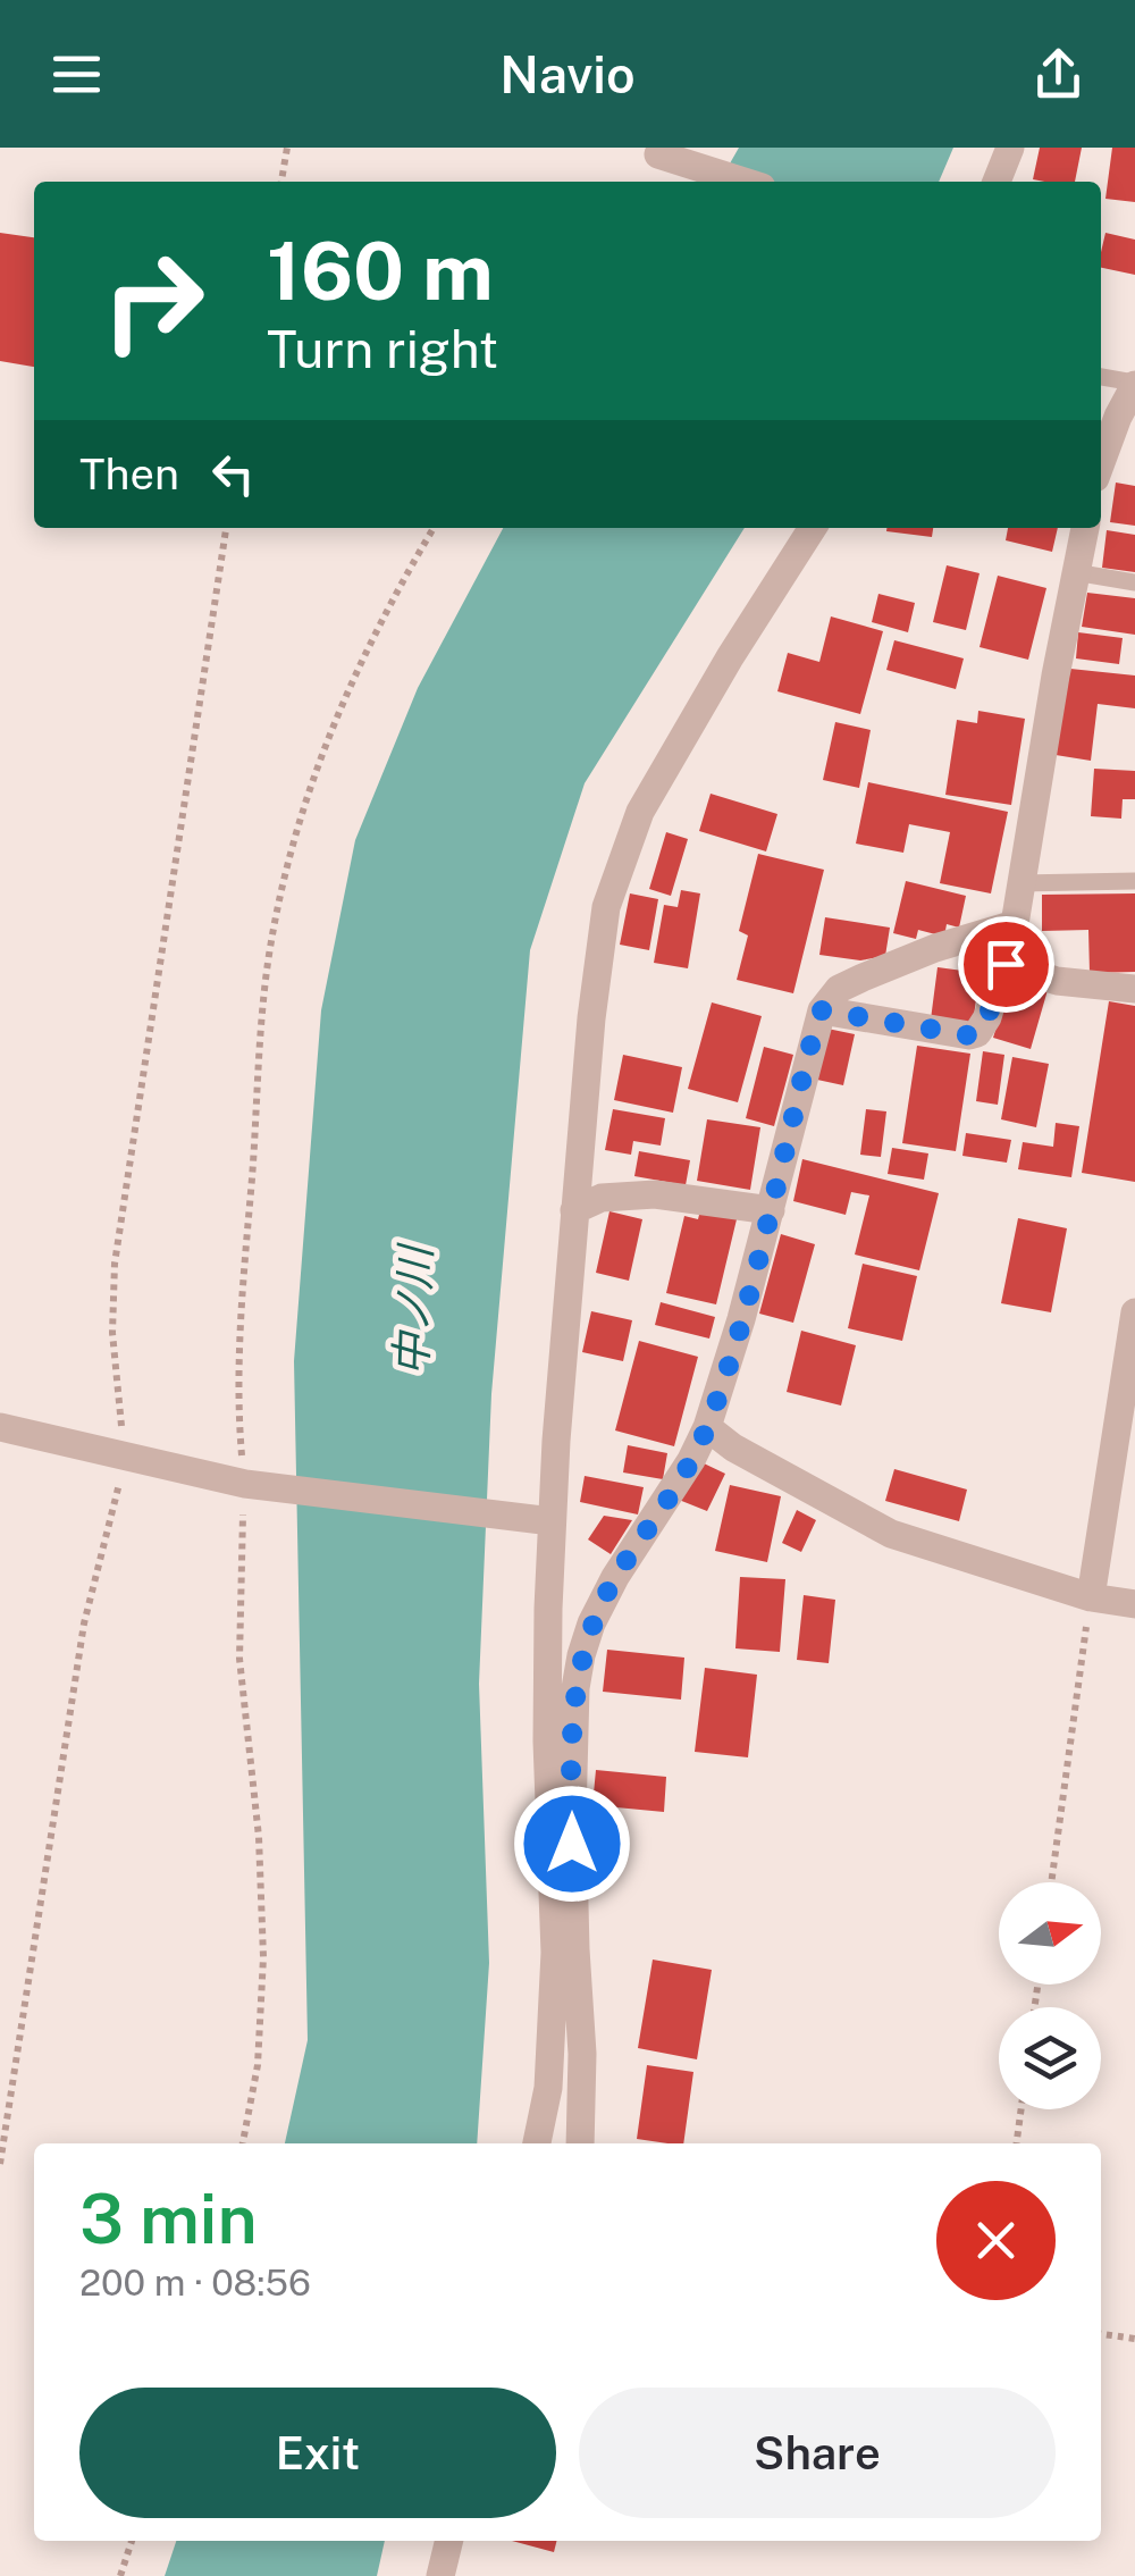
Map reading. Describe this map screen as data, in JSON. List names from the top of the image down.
{
  "water": ["中ノ川"],
  "north": "right",
  "page": {
    "header": "Navio",
    "turn": ["160 m", "Turn right"],
    "then": "Then",
    "heading": ["3 min", "200 m · 08:56"],
    "buttons": ["Exit", "Share"]
  }
}
